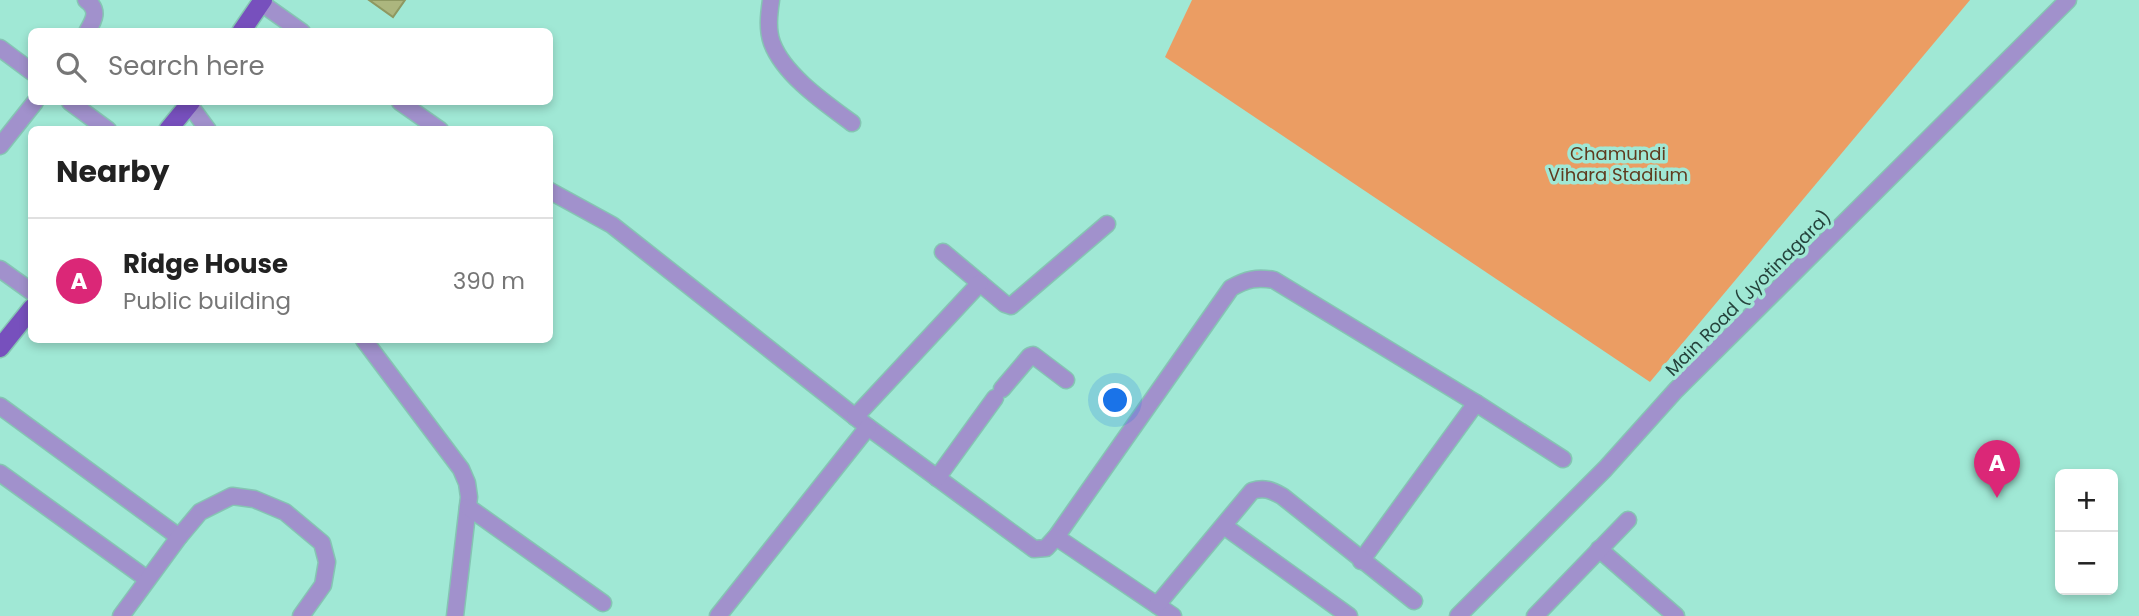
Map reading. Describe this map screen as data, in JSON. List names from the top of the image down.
{
  "streets": {
    "street": ["Main Road (Jyotinagara)"]
  },
  "parks": ["Chamundi Vihara Stadium"],
  "page": {
    "search": "Search here",
    "heading": "Nearby",
    "list": [
      {
        "mark": "A",
        "name": "Ridge House",
        "note": "Public building",
        "value": "390 m"
      }
    ],
    "pins": "A",
    "map_buttons": ["+", "−"]
  }
}
